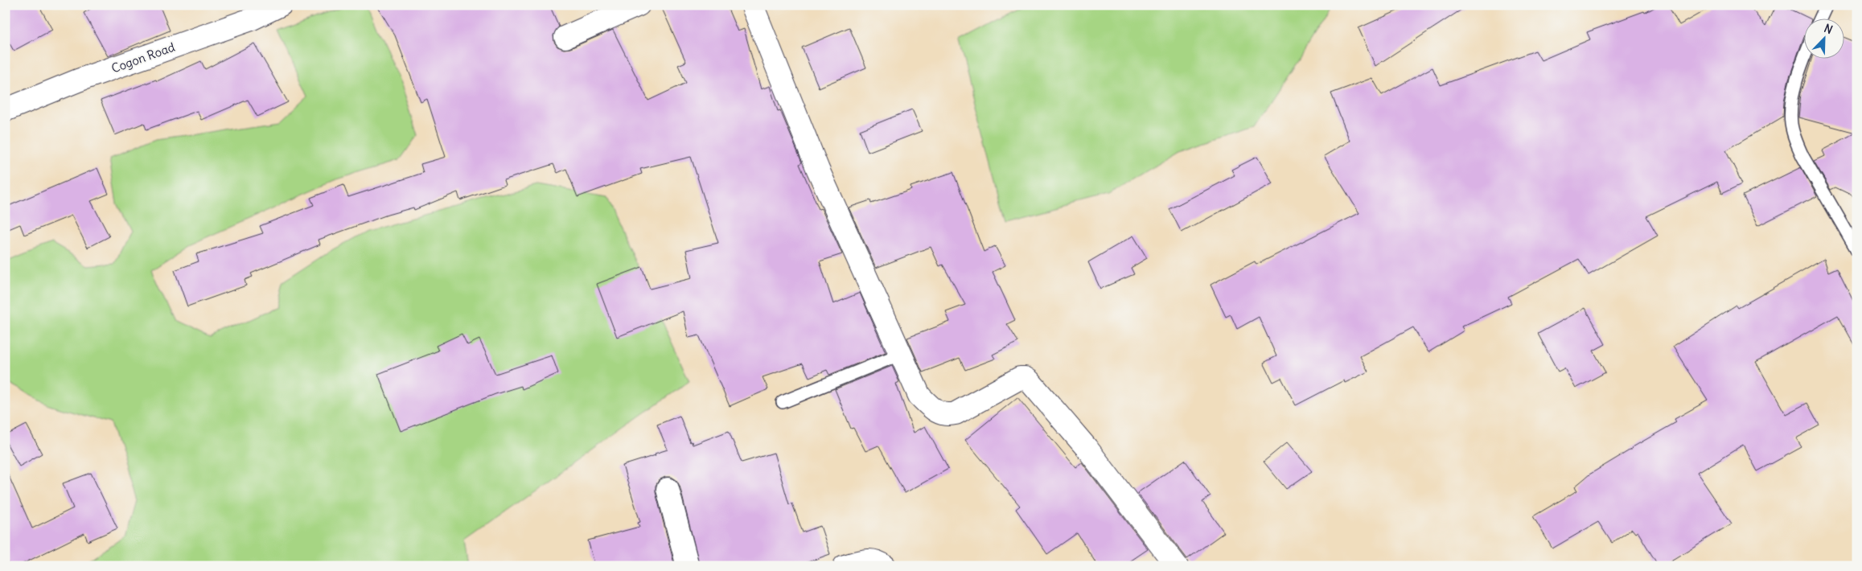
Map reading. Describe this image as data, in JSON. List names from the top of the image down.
{
  "streets": {
    "street": ["Cogon Road"]
  },
  "north": "top right"
}
